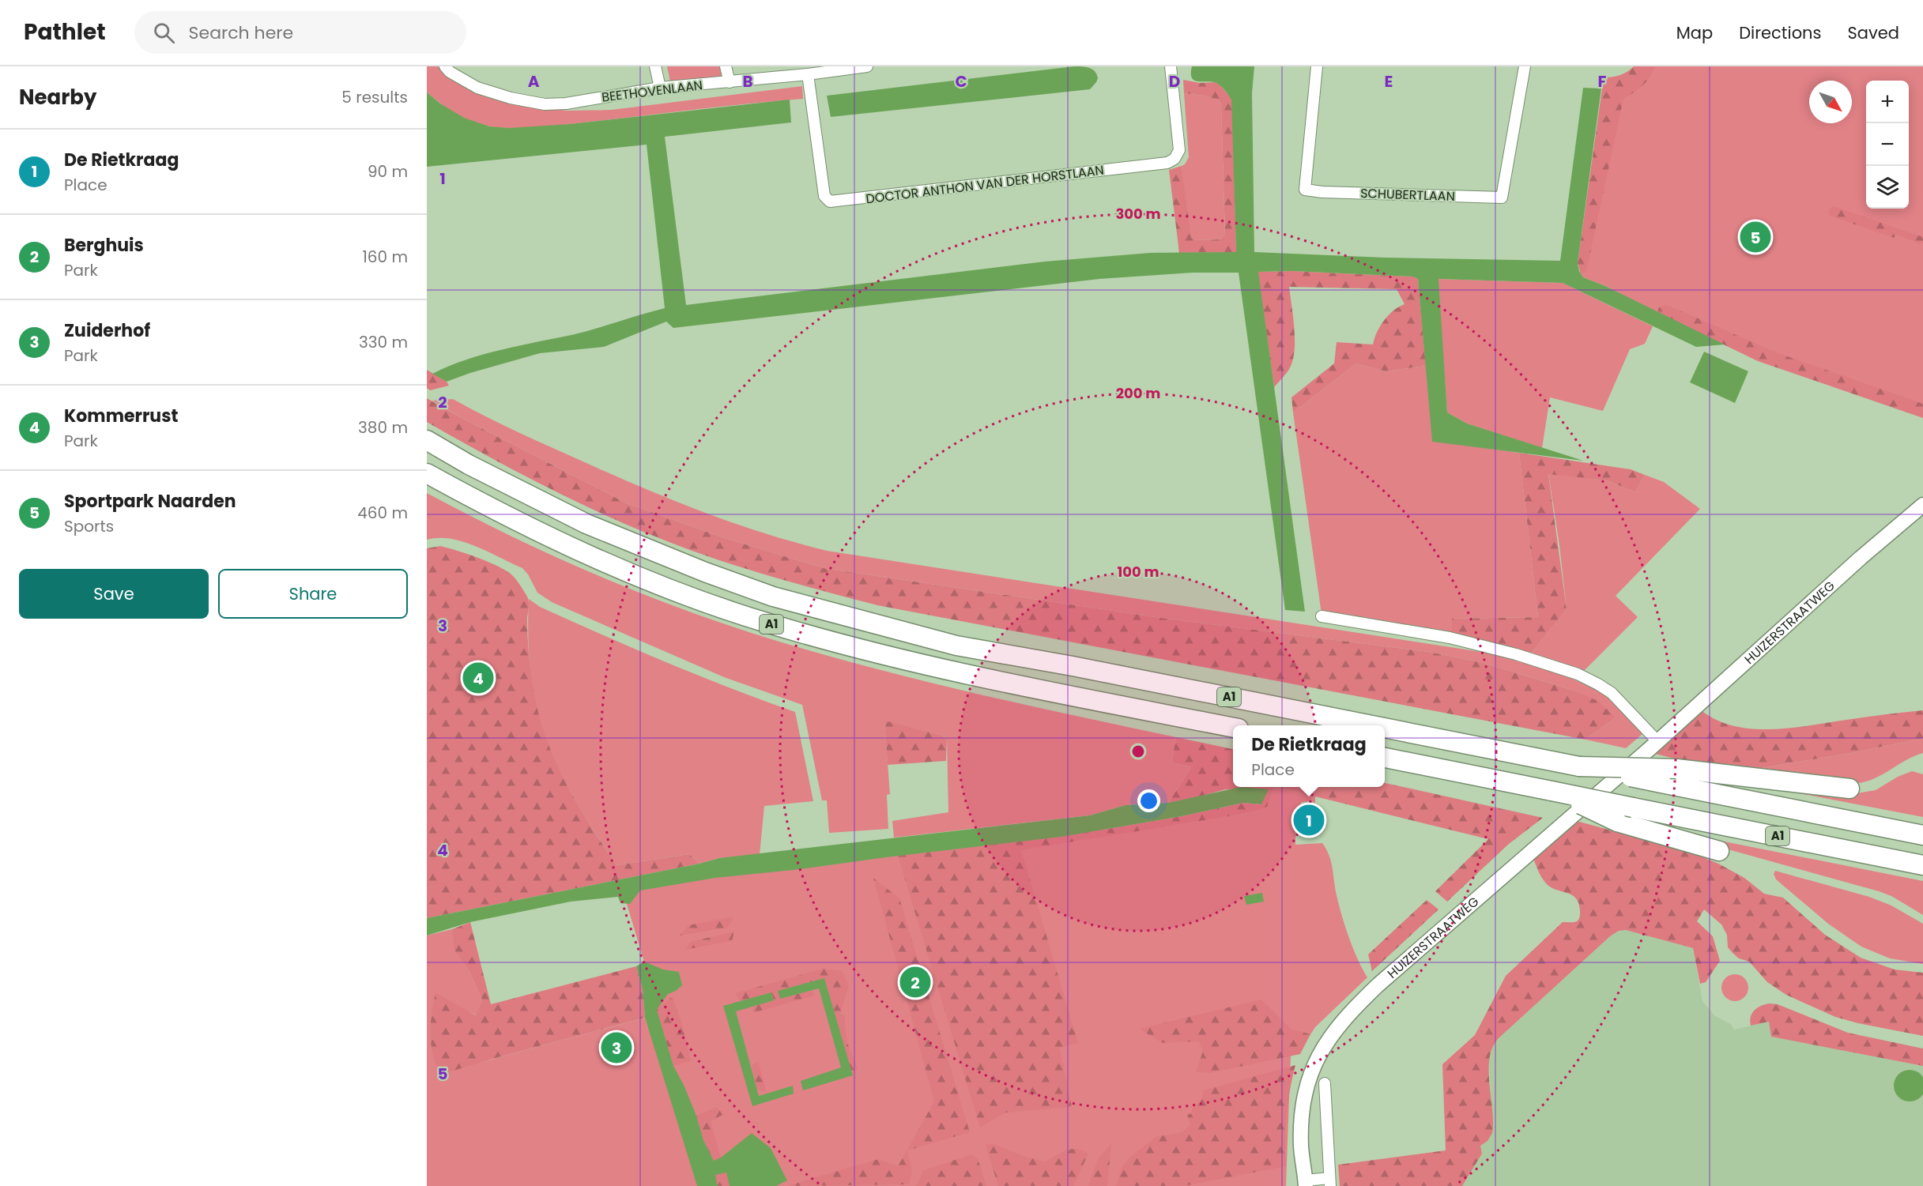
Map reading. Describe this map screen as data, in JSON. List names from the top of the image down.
{
  "streets": {
    "highway": ["A1"],
    "street": [
      "BEETHOVENLAAN",
      "DOCTOR ANTHON VAN DER HORSTLAAN",
      "SCHUBERTLAAN",
      "HUIZERSTRAATWEG"
    ]
  },
  "crossings": [
    ["BEETHOVENLAAN", "DOCTOR ANTHON VAN DER HORSTLAAN"]
  ],
  "north": "bottom right",
  "page": {
    "header": "Pathlet",
    "search": "Search here",
    "nav": ["Map", "Directions", "Saved"],
    "heading": ["Nearby", "5 results"],
    "map_buttons": ["+", "−"],
    "list": [
      {
        "mark": "1",
        "name": "De Rietkraag",
        "note": "Place",
        "value": "90 m"
      },
      {
        "mark": "2",
        "name": "Berghuis",
        "note": "Park",
        "value": "160 m"
      },
      {
        "mark": "3",
        "name": "Zuiderhof",
        "note": "Park",
        "value": "330 m"
      },
      {
        "mark": "4",
        "name": "Kommerrust",
        "note": "Park",
        "value": "380 m"
      },
      {
        "mark": "5",
        "name": "Sportpark Naarden",
        "note": "Sports",
        "value": "460 m"
      }
    ],
    "pins": [
      "5",
      "4",
      "1",
      "2",
      "3"
    ],
    "buttons": ["Save", "Share"],
    "popup": ["De Rietkraag", "Place"]
  },
  "grid": {
    "columns": [
      "A",
      "B",
      "C",
      "D",
      "E",
      "F"
    ],
    "rows": [
      "1",
      "2",
      "3",
      "4",
      "5"
    ]
  },
  "rings": ["300 m", "200 m", "100 m"]
}
